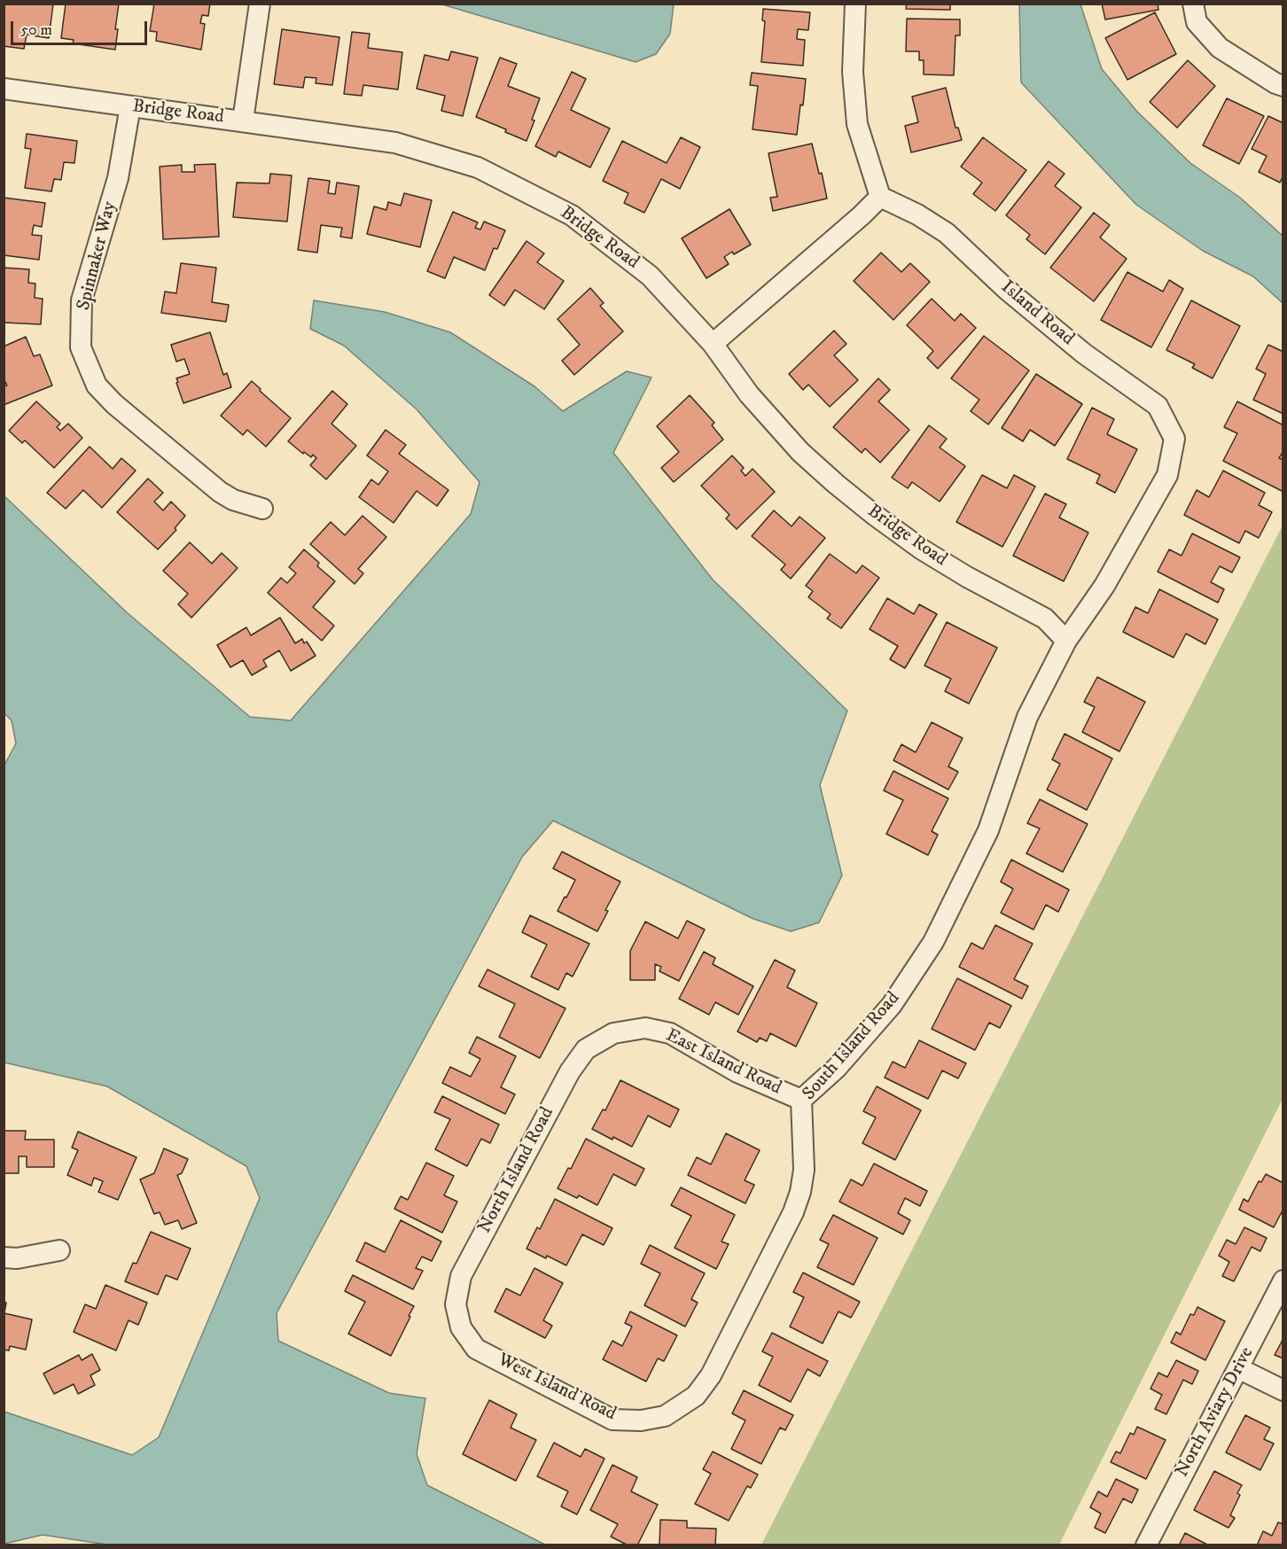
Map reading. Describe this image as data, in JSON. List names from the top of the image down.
{
  "streets": {
    "street": [
      "Bridge Road",
      "Spinnaker Way",
      "Island Road",
      "South Island Road",
      "East Island Road",
      "North Island Road",
      "West Island Road",
      "North Aviary Drive"
    ]
  },
  "crossings": [
    ["Bridge Road", "Spinnaker Way"],
    ["Bridge Road", "Island Road"],
    ["Bridge Road", "South Island Road"],
    ["Island Road", "South Island Road"],
    ["South Island Road", "East Island Road"],
    ["South Island Road", "West Island Road"],
    ["East Island Road", "North Island Road"],
    ["North Island Road", "West Island Road"]
  ],
  "scale_bar": "50 m"
}
